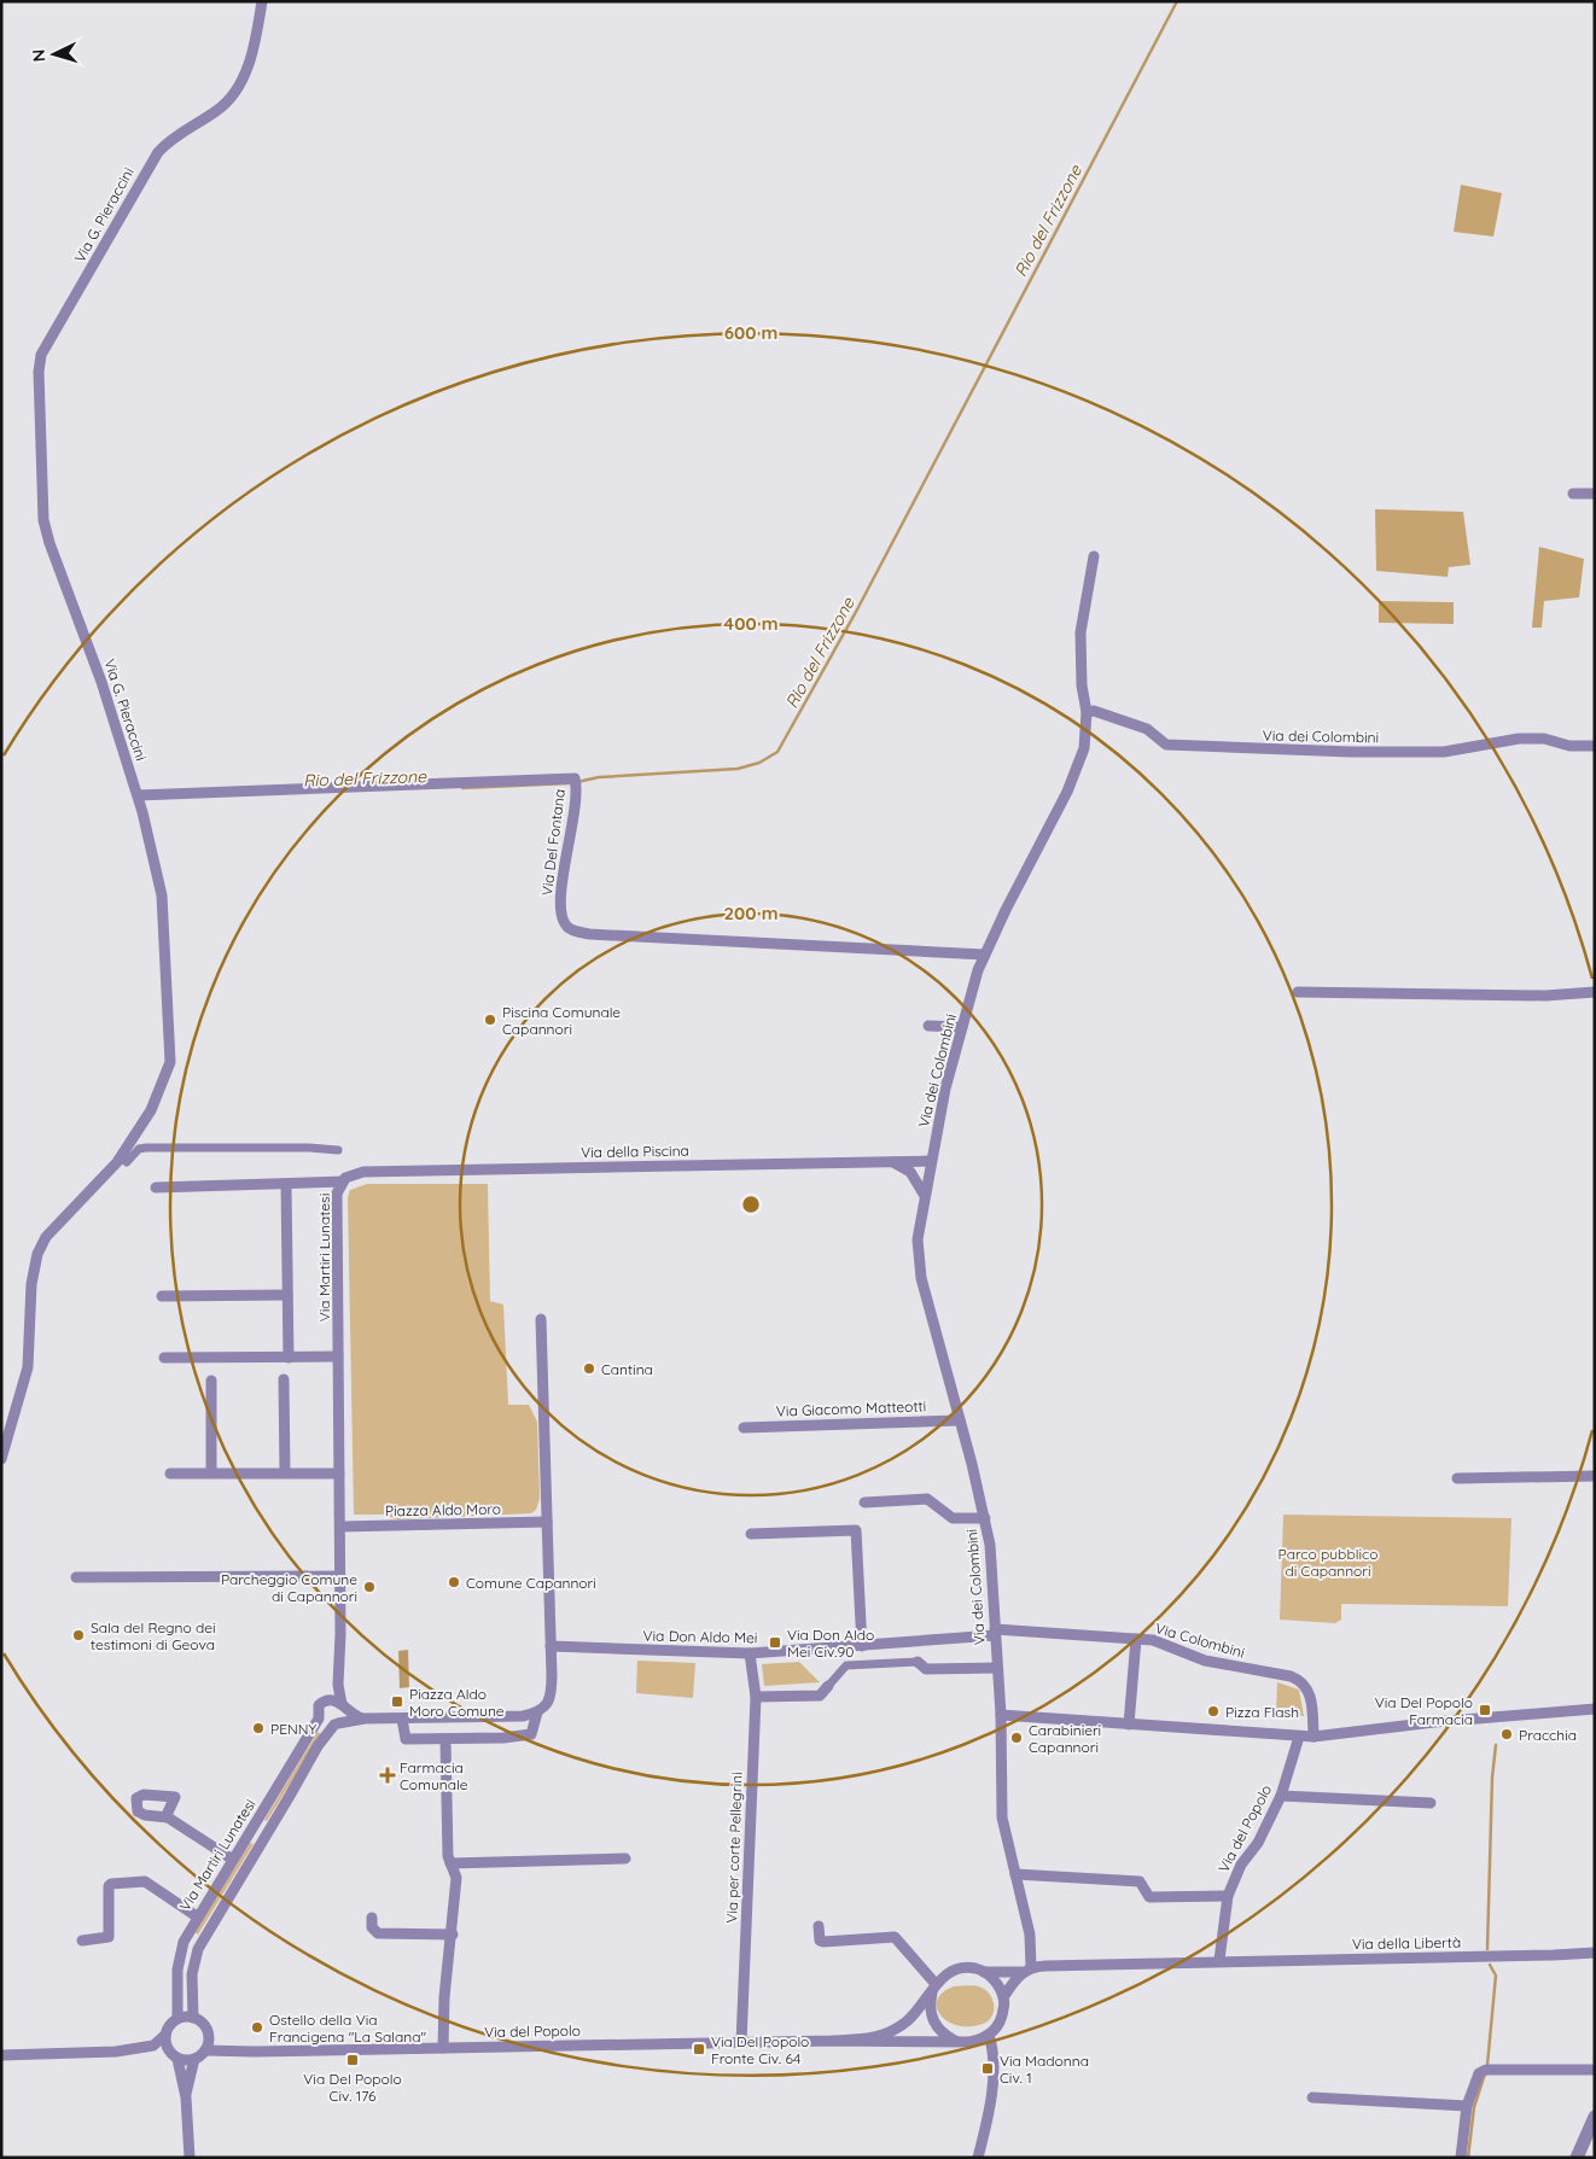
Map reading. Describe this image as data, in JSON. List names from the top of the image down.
{
  "streets": {
    "street": [
      "Via G. Pieraccini",
      "Via dei Colombini",
      "Via Del Fontana",
      "Via della Piscina",
      "Via Martiri Lunatesi",
      "Via Giacomo Matteotti",
      "Piazza Aldo Moro",
      "Via Don Aldo Mei",
      "Via Colombini",
      "Via del Popolo",
      "Via per corte Pellegrini",
      "Via della Libertà"
    ]
  },
  "crossings": [
    ["Via G. Pieraccini", "Via Del Fontana"],
    ["Via dei Colombini", "Via Del Fontana"],
    ["Via dei Colombini", "Via della Piscina"],
    ["Via dei Colombini", "Via Giacomo Matteotti"],
    ["Via dei Colombini", "Via Don Aldo Mei"],
    ["Via dei Colombini", "Via Colombini"],
    ["Via della Piscina", "Via Martiri Lunatesi"],
    ["Via Martiri Lunatesi", "Piazza Aldo Moro"],
    ["Via Martiri Lunatesi", "Via del Popolo"],
    ["Via Don Aldo Mei", "Via Colombini"],
    ["Via Don Aldo Mei", "Via per corte Pellegrini"],
    ["Via del Popolo", "Via per corte Pellegrini"],
    ["Via del Popolo", "Via della Libertà"]
  ],
  "water": ["Rio del Frizzone"],
  "parks": ["Parco pubblico di Capannori"],
  "places": {
    "other": [
      "Piscina Comunale Capannori",
      "Cantina",
      "Comune Capannori",
      "Parcheggio Comune di Capannori",
      "Sala del Regno dei testimoni di Geova",
      "Pizza Flash",
      "PENNY",
      "Pracchia",
      "Carabinieri Capannori",
      "Ostello della Via Francigena \"La Salana\""
    ],
    "transit": [
      "Via Don Aldo Mei Civ.90",
      "Piazza Aldo Moro Comune",
      "Via Del Popolo Farmacia",
      "Via Del Popolo Fronte Civ. 64",
      "Via Del Popolo Civ. 176",
      "Via Madonna Civ. 1"
    ],
    "health": ["Farmacia Comunale"]
  },
  "north": "left",
  "rings": ["600 m", "400 m", "200 m"]
}
